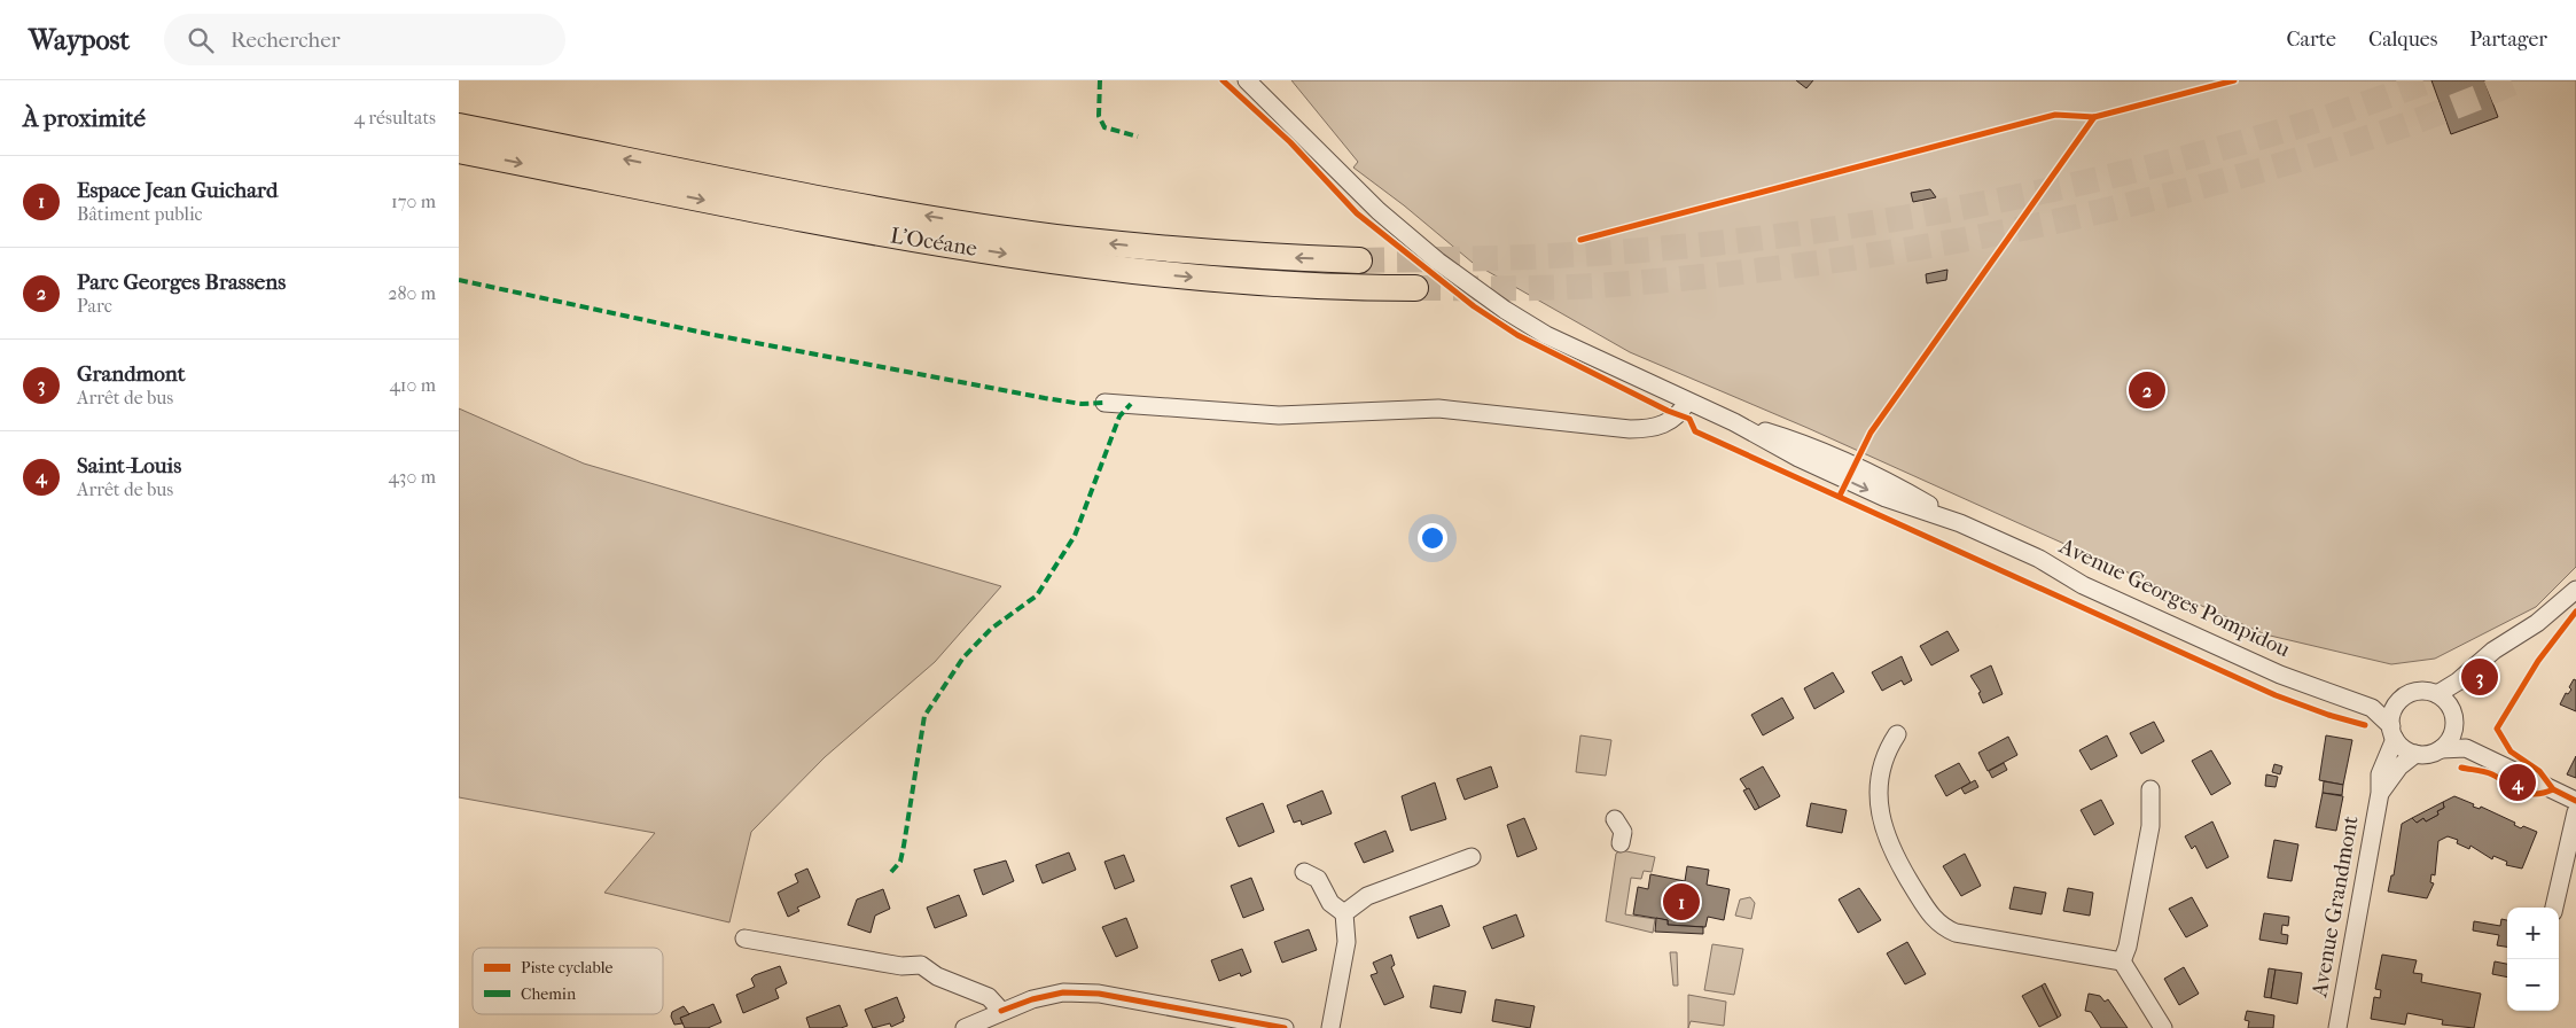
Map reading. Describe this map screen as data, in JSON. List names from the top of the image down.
{
  "streets": {
    "highway": ["L’Océane"],
    "street": ["Avenue Georges Pompidou", "Avenue Grandmont"]
  },
  "crossings": [
    ["Avenue Georges Pompidou", "Avenue Grandmont"]
  ],
  "legend": ["Piste cyclable", "Chemin"],
  "page": {
    "header": "Waypost",
    "search": "Rechercher",
    "nav": ["Carte", "Calques", "Partager"],
    "heading": ["À proximité", "4 résultats"],
    "list": [
      {
        "mark": "1",
        "name": "Espace Jean Guichard",
        "note": "Bâtiment public",
        "value": "170 m"
      },
      {
        "mark": "2",
        "name": "Parc Georges Brassens",
        "note": "Parc",
        "value": "280 m"
      },
      {
        "mark": "3",
        "name": "Grandmont",
        "note": "Arrêt de bus",
        "value": "410 m"
      },
      {
        "mark": "4",
        "name": "Saint-Louis",
        "note": "Arrêt de bus",
        "value": "430 m"
      }
    ],
    "pins": [
      "2",
      "3",
      "4",
      "1"
    ],
    "map_buttons": ["+", "−"]
  }
}
